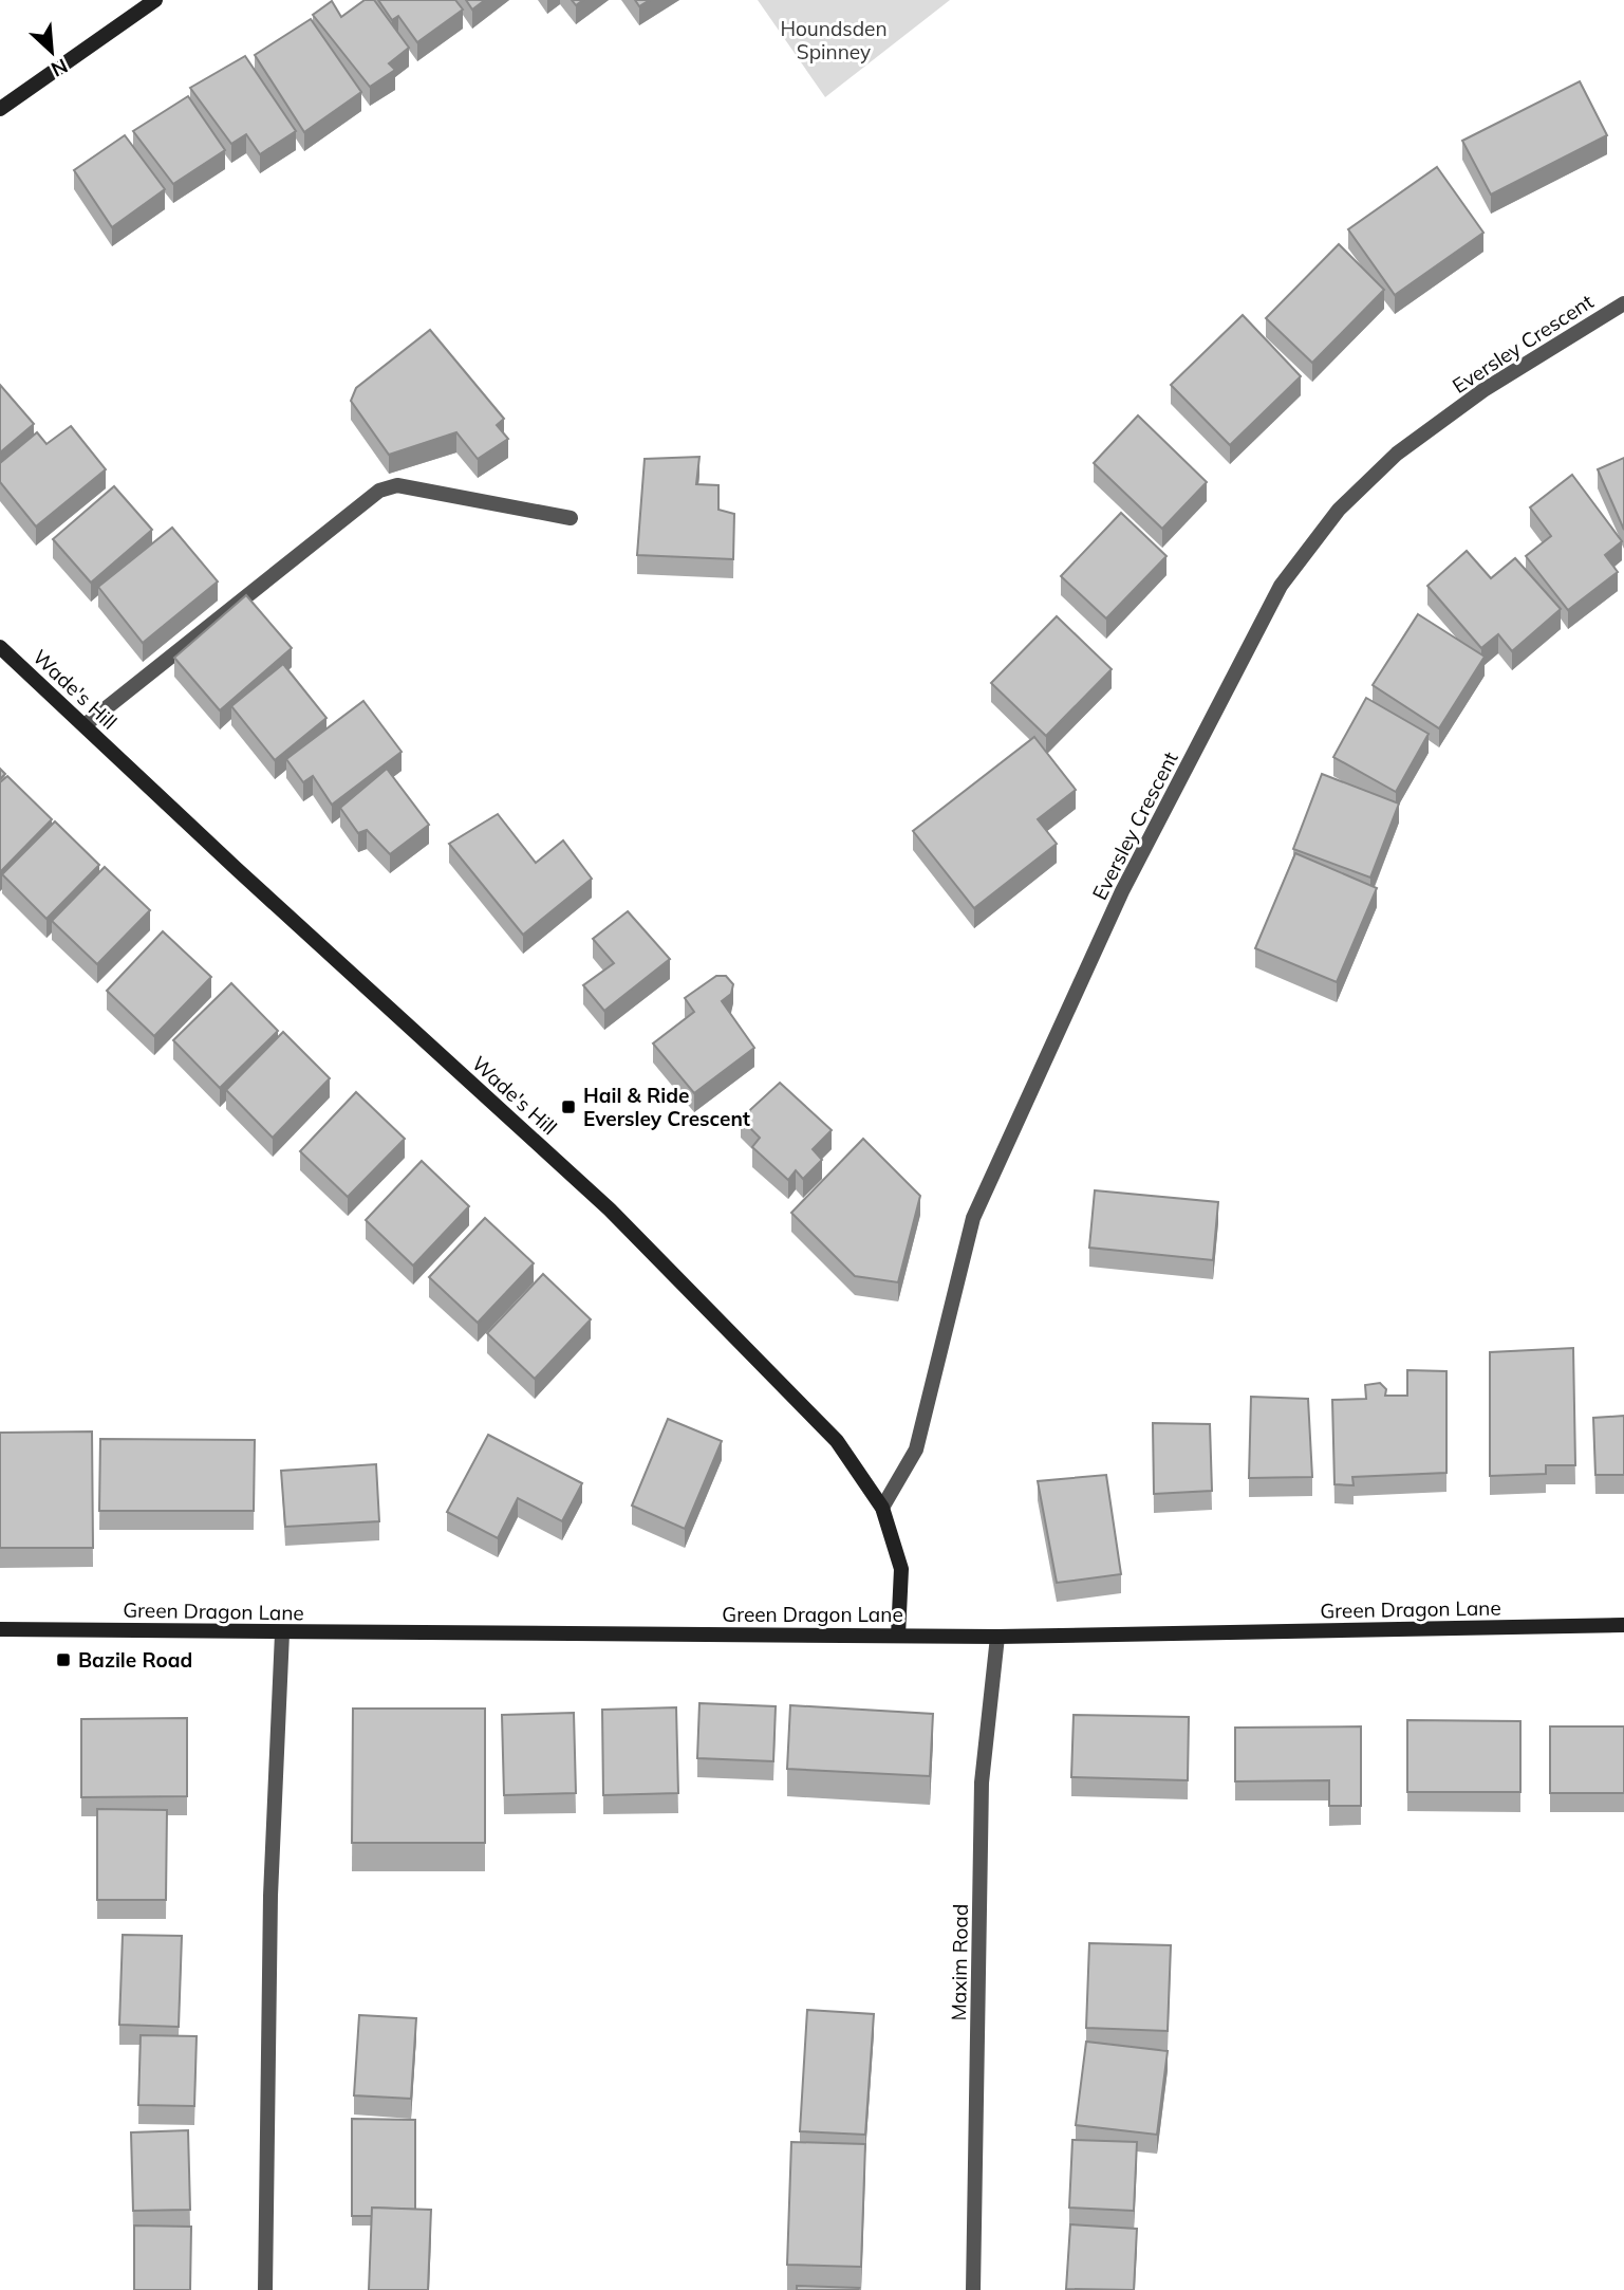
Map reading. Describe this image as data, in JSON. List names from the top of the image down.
{
  "streets": {
    "street": [
      "Eversley Crescent",
      "Wade's Hill",
      "Green Dragon Lane",
      "Maxim Road"
    ]
  },
  "crossings": [
    ["Eversley Crescent", "Wade's Hill"],
    ["Wade's Hill", "Green Dragon Lane"],
    ["Green Dragon Lane", "Maxim Road"]
  ],
  "parks": ["Houndsden Spinney"],
  "places": {
    "transit": ["Hail & Ride Eversley Crescent", "Bazile Road"]
  },
  "north": "bottom right"
}
